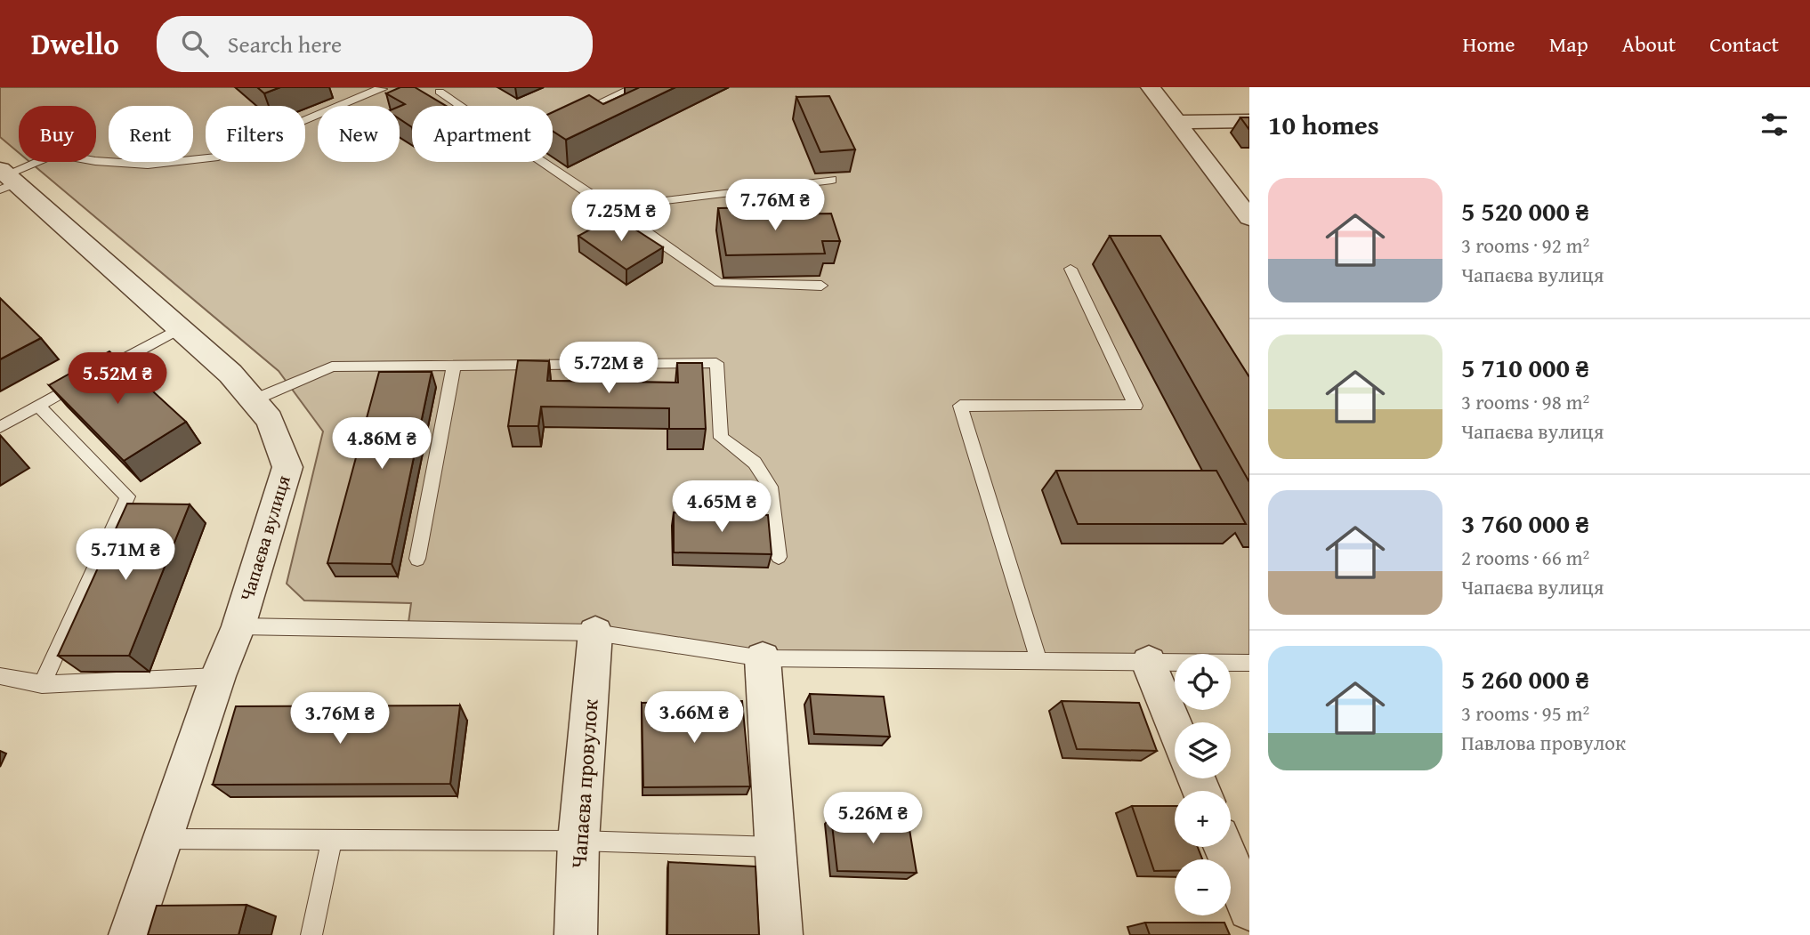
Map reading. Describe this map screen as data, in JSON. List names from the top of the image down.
{
  "streets": {
    "street": ["Чапаєва вулиця", "Чапаєва провулок"]
  },
  "page": {
    "header": "Dwello",
    "search": "Search here",
    "nav": [
      "Home",
      "Map",
      "About",
      "Contact"
    ],
    "heading": "10 homes",
    "chip": [
      "Buy",
      "Rent",
      "Filters",
      "New",
      "Apartment"
    ],
    "list": [
      {
        "name": "5 520 000 ₴",
        "note": "3 rooms · 92 m² · Чапаєва вулиця"
      },
      {
        "name": "5 710 000 ₴",
        "note": "3 rooms · 98 m² · Чапаєва вулиця"
      },
      {
        "name": "3 760 000 ₴",
        "note": "2 rooms · 66 m² · Чапаєва вулиця"
      },
      {
        "name": "5 260 000 ₴",
        "note": "3 rooms · 95 m² · Павлова провулок"
      }
    ],
    "price": [
      "7.76M ₴",
      "7.25M ₴",
      "5.72M ₴",
      "5.52M ₴",
      "4.86M ₴",
      "4.65M ₴",
      "5.71M ₴",
      "3.66M ₴",
      "3.76M ₴",
      "5.26M ₴"
    ],
    "map_buttons": ["+", "−"]
  }
}
